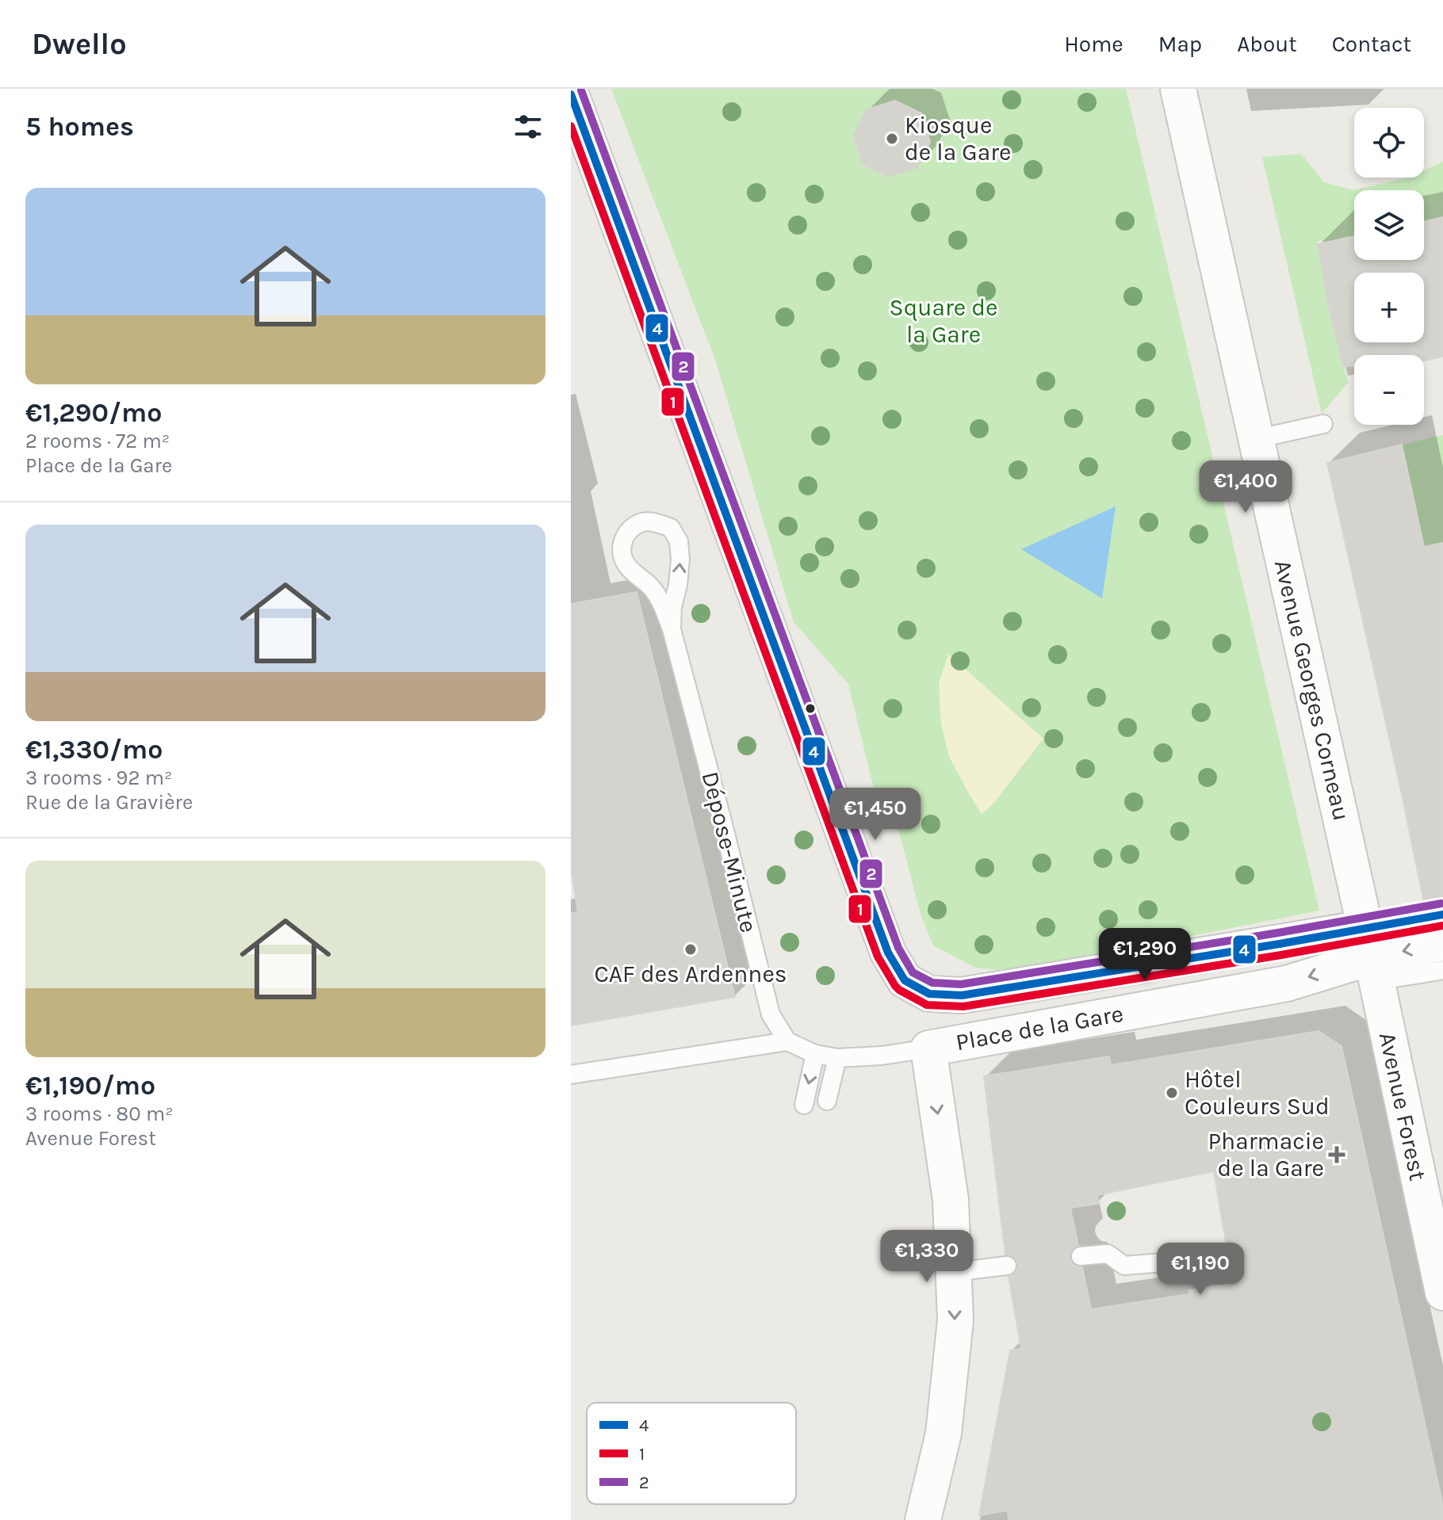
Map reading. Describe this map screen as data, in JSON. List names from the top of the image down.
{
  "streets": {
    "street": ["Avenue Georges Corneau", "Place de la Gare", "Avenue Forest"],
    "lane": ["Dépose-Minute"]
  },
  "crossings": [
    ["Avenue Georges Corneau", "Place de la Gare"],
    ["Avenue Georges Corneau", "Avenue Forest"],
    ["Place de la Gare", "Avenue Forest"]
  ],
  "parks": ["Square de la Gare"],
  "places": {
    "other": ["Kiosque de la Gare", "CAF des Ardennes", "Hôtel Couleurs Sud"],
    "health": ["Pharmacie de la Gare"]
  },
  "lines": ["transit line 2", "transit line 4", "transit line 1"],
  "legend": ["4", "1", "2"],
  "page": {
    "header": "Dwello",
    "nav": [
      "Home",
      "Map",
      "About",
      "Contact"
    ],
    "heading": "5 homes",
    "map_buttons": ["+", "−"],
    "list": [
      {
        "name": "€1,290/mo",
        "note": "2 rooms · 72 m² · Place de la Gare"
      },
      {
        "name": "€1,330/mo",
        "note": "3 rooms · 92 m² · Rue de la Gravière"
      },
      {
        "name": "€1,190/mo",
        "note": "3 rooms · 80 m² · Avenue Forest"
      }
    ],
    "price": [
      "€1,400",
      "€1,450",
      "€1,290",
      "€1,330",
      "€1,190"
    ]
  }
}
